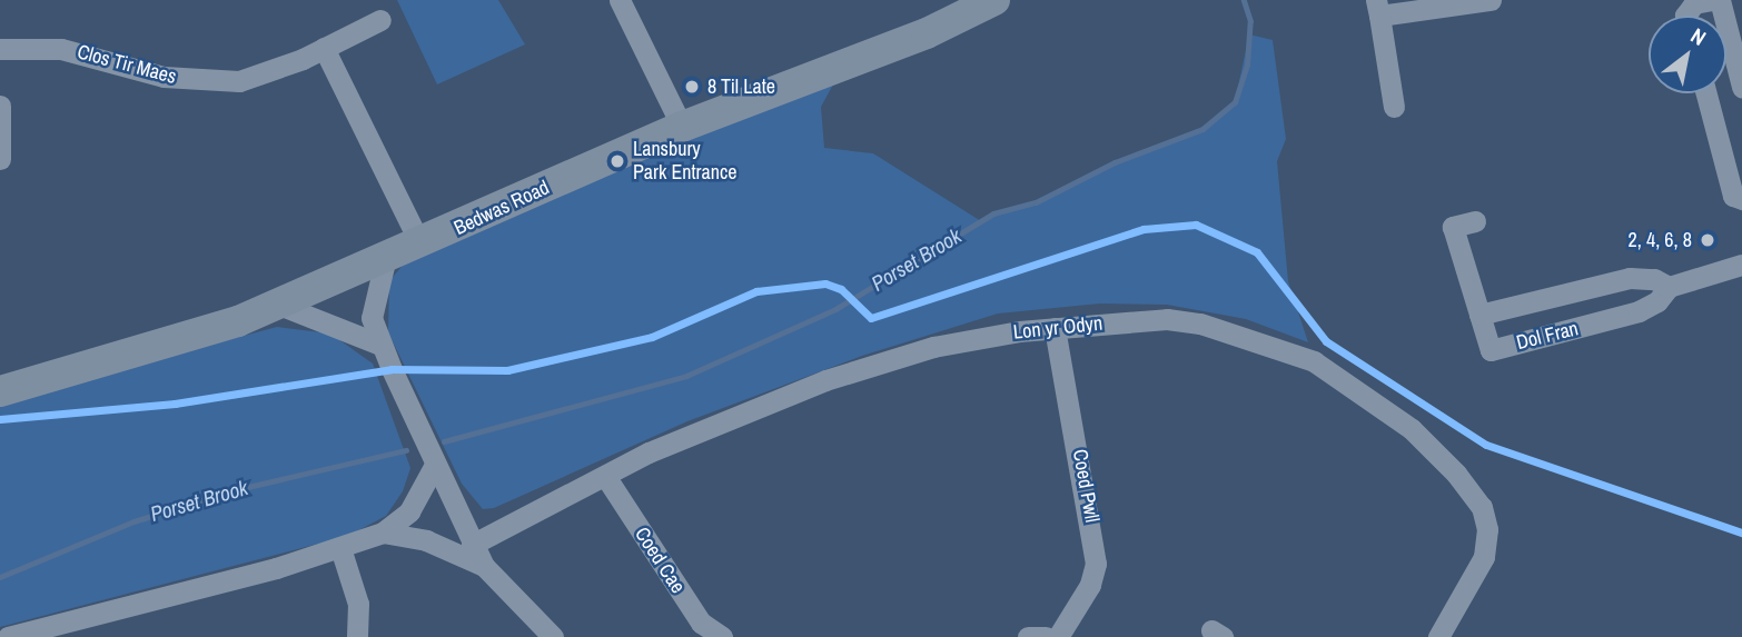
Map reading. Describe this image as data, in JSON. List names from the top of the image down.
{
  "streets": {
    "main road": ["Bedwas Road"],
    "street": [
      "Clos Tir Maes",
      "Lon yr Odyn",
      "Dol Fran",
      "Coed Pwll",
      "Coed Cae"
    ]
  },
  "crossings": [
    ["Lon yr Odyn", "Coed Pwll"],
    ["Lon yr Odyn", "Coed Cae"]
  ],
  "water": ["Porset Brook"],
  "places": ["8 Til Late", "Lansbury Park Entrance", "2, 4, 6, 8"],
  "north": "top right"
}
